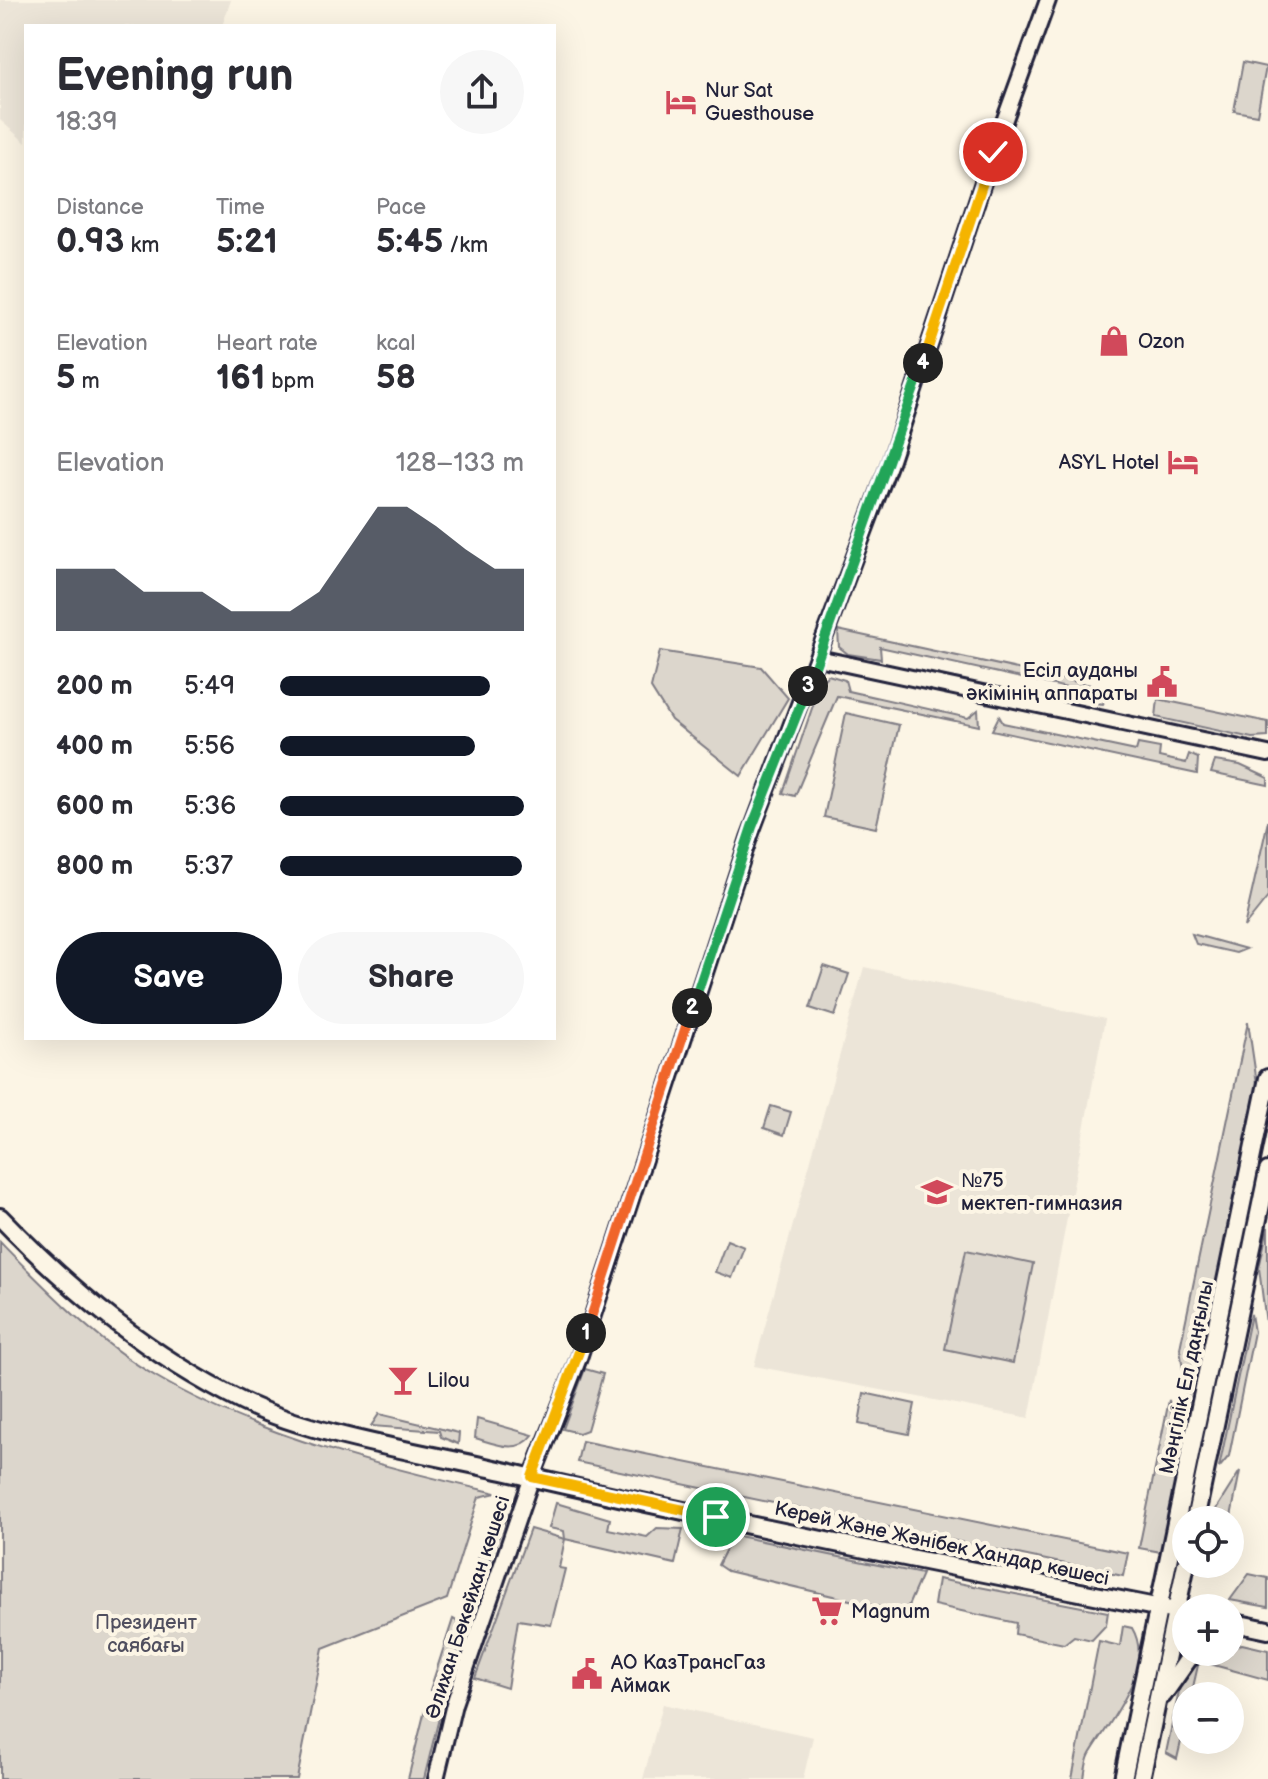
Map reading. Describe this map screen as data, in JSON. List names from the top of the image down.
{
  "streets": {
    "main road": ["Мәңгілік Ел даңғылы", "Керей Және Жәнібек Хандар көшесі"],
    "street": ["Әлихан Бөкейхан көшесі"]
  },
  "crossings": [
    ["Мәңгілік Ел даңғылы", "Керей Және Жәнібек Хандар көшесі"],
    ["Керей Және Жәнібек Хандар көшесі", "Әлихан Бөкейхан көшесі"]
  ],
  "parks": ["Президент саябағы"],
  "places": {
    "hotel": ["Nur Sat Guesthouse", "ASYL Hotel"],
    "shop": ["Ozon"],
    "public building": ["Есіл ауданы әкімінің аппараты", "АО КазТрансГаз Аймак"],
    "school or university": ["№75 мектеп-гимназия"],
    "bar": ["Lilou"],
    "supermarket": ["Magnum"]
  },
  "page": {
    "heading": ["Evening run", "18:39"],
    "stats": [
      ["Distance", "0.93 km"],
      ["Time", "5:21"],
      ["Pace", "5:45 /km"],
      ["Elevation", "5 m"],
      ["Heart rate", "161 bpm"],
      ["kcal", "58"]
    ],
    "pins": [
      "4",
      "3",
      "2",
      "1"
    ],
    "chart": ["Elevation", "128–133 m"],
    "list": [
      {
        "name": "200 m",
        "note": "5:49"
      },
      {
        "name": "400 m",
        "note": "5:56"
      },
      {
        "name": "600 m",
        "note": "5:36"
      },
      {
        "name": "800 m",
        "note": "5:37"
      }
    ],
    "buttons": ["Save", "Share"],
    "map_buttons": ["+", "−"]
  }
}
